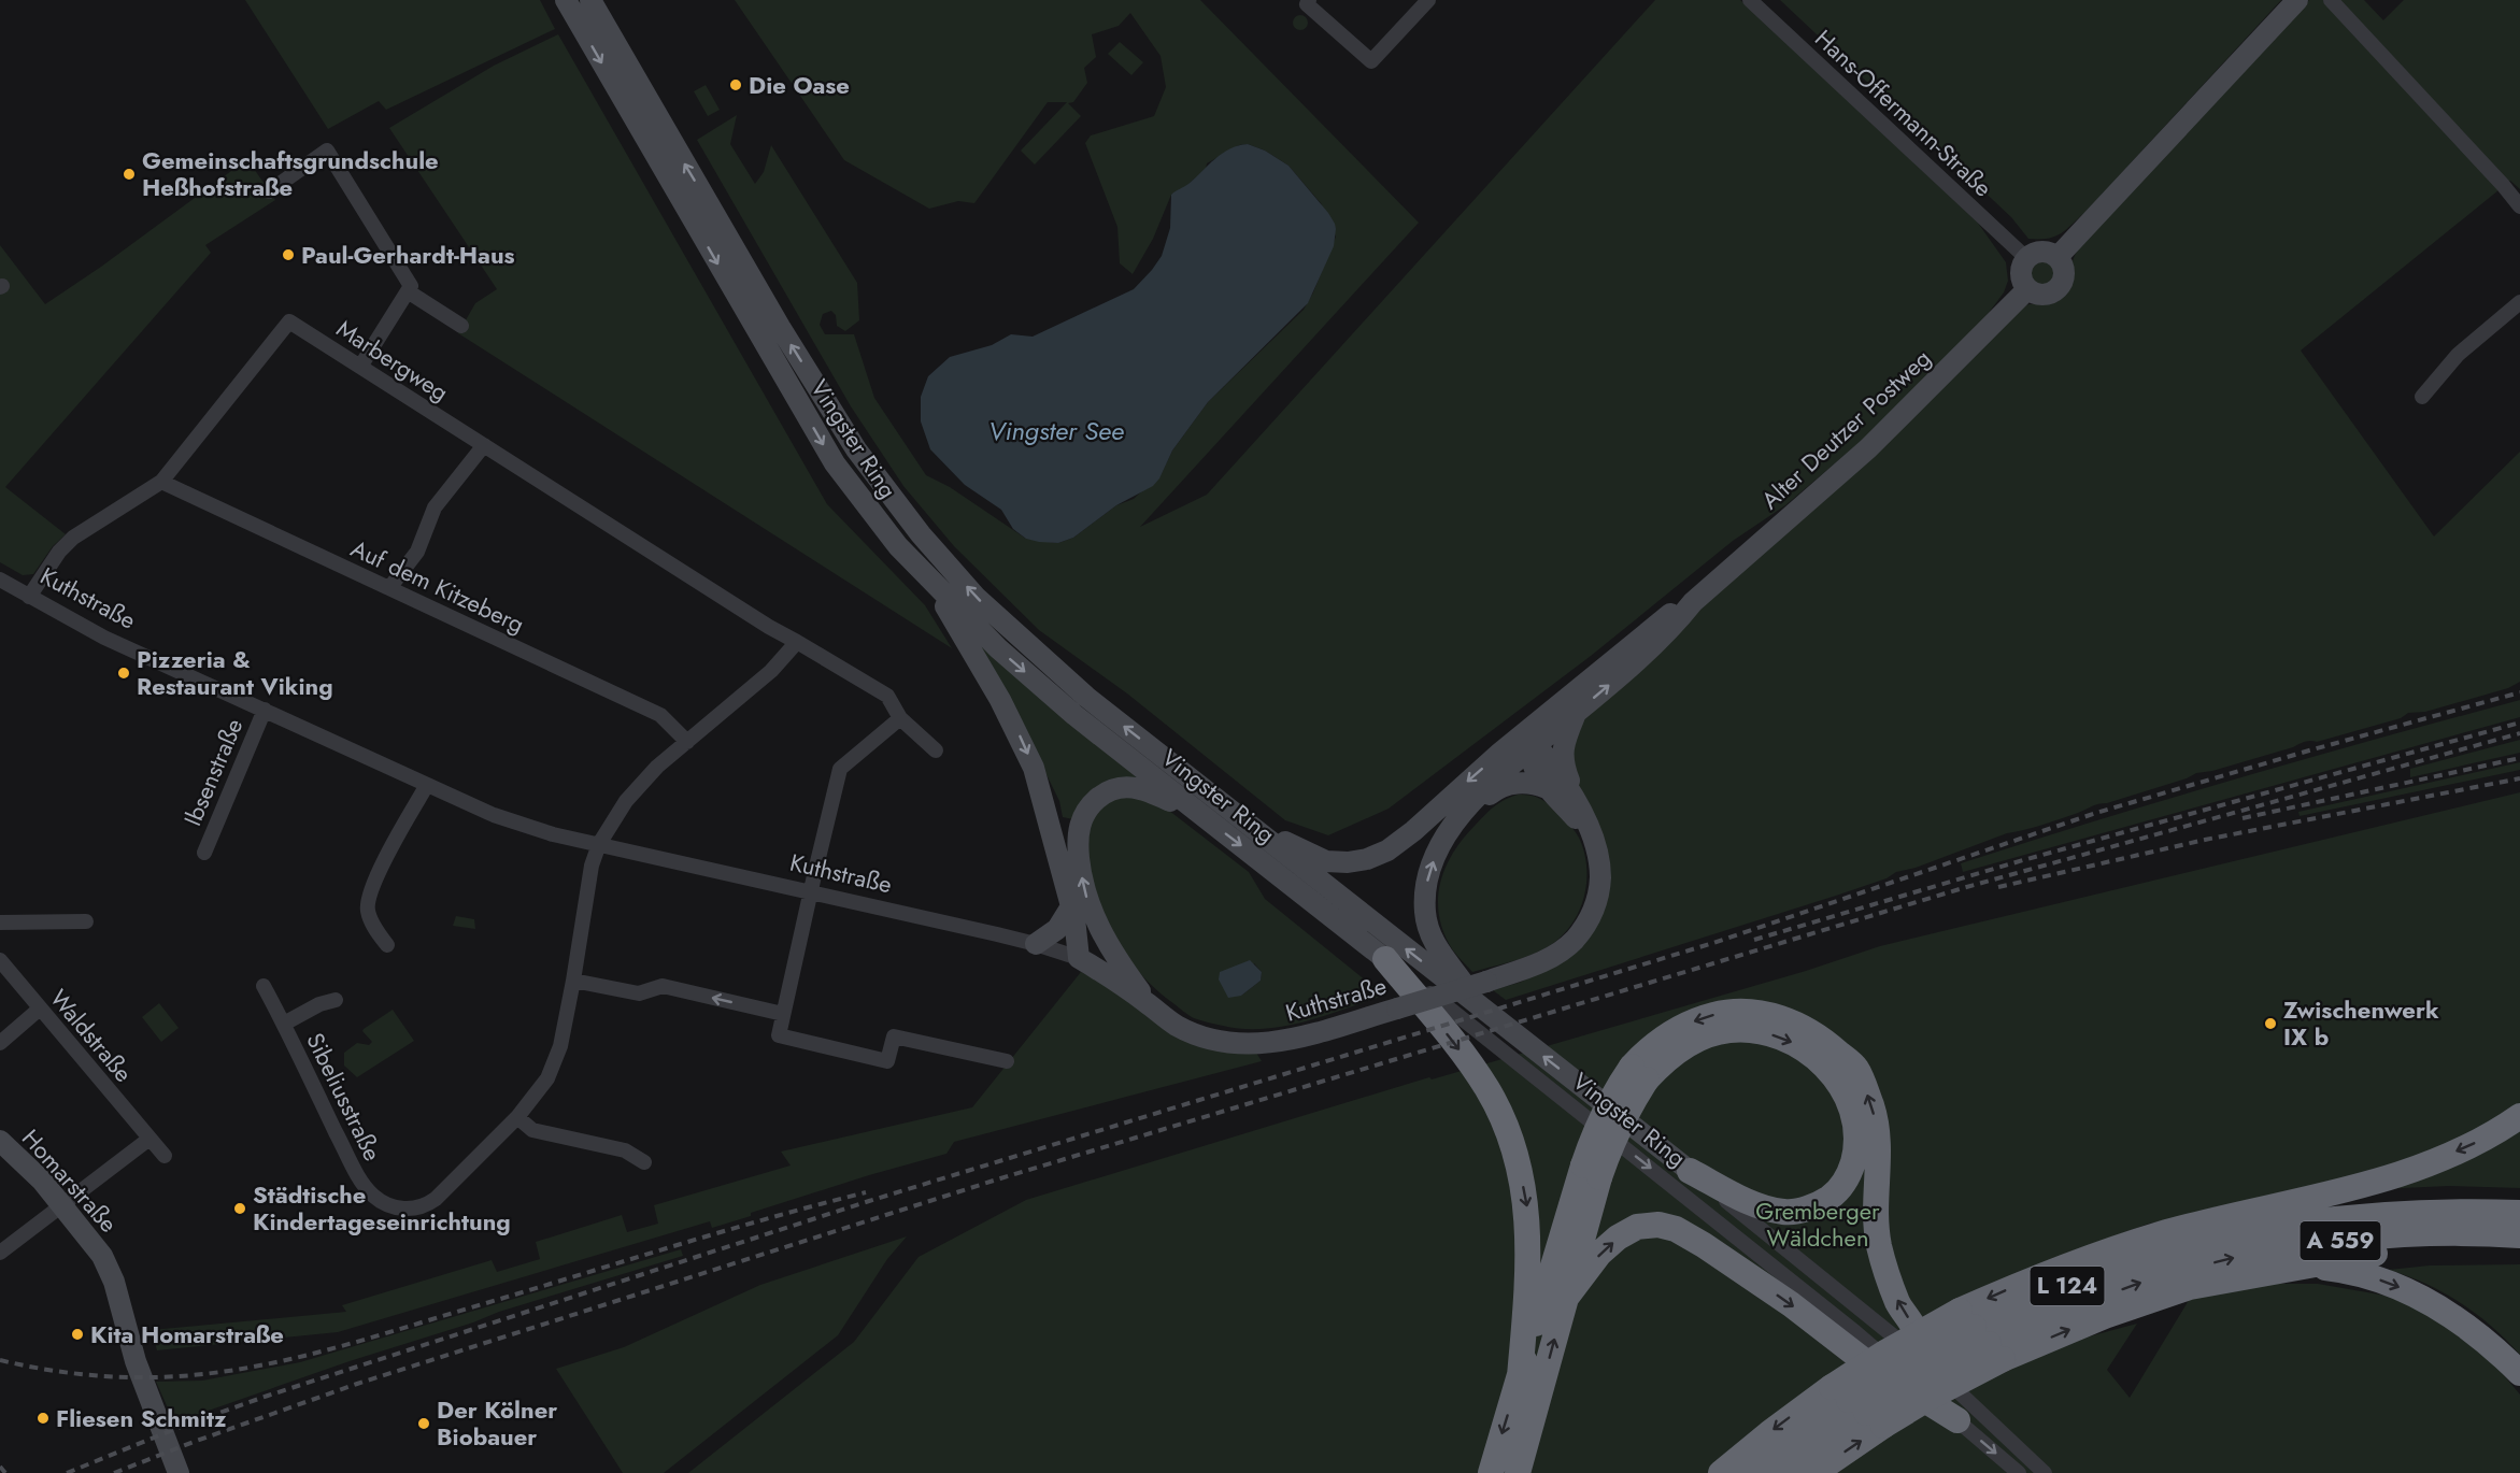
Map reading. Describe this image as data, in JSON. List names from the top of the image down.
{
  "streets": {
    "highway": ["A 559", "L 124"],
    "main road": [
      "Alter Deutzer Postweg",
      "Vingster Ring",
      "Kuthstraße",
      "Homarstraße"
    ],
    "street": [
      "Hans-Offermann-Straße",
      "Marbergweg",
      "Auf dem Kitzeberg",
      "Ibsenstraße",
      "Waldstraße",
      "Sibeliusstraße"
    ]
  },
  "crossings": [
    ["Hans-Offermann-Straße", "Alter Deutzer Postweg"],
    ["Marbergweg", "Auf dem Kitzeberg"],
    ["Marbergweg", "Kuthstraße"],
    ["Alter Deutzer Postweg", "Vingster Ring"],
    ["Alter Deutzer Postweg", "Kuthstraße"],
    ["Kuthstraße", "Ibsenstraße"],
    ["Kuthstraße", "Sibeliusstraße"],
    ["A 559", "L 124"]
  ],
  "water": ["Vingster See"],
  "parks": ["Gremberger Wäldchen"],
  "places": [
    "Die Oase",
    "Gemeinschaftsgrundschule Heßhofstraße",
    "Paul-Gerhardt-Haus",
    "Pizzeria & Restaurant Viking",
    "Zwischenwerk IX b",
    "Städtische Kindertageseinrichtung",
    "Kita Homarstraße",
    "Fliesen Schmitz",
    "Der Kölner Biobauer"
  ]
}
